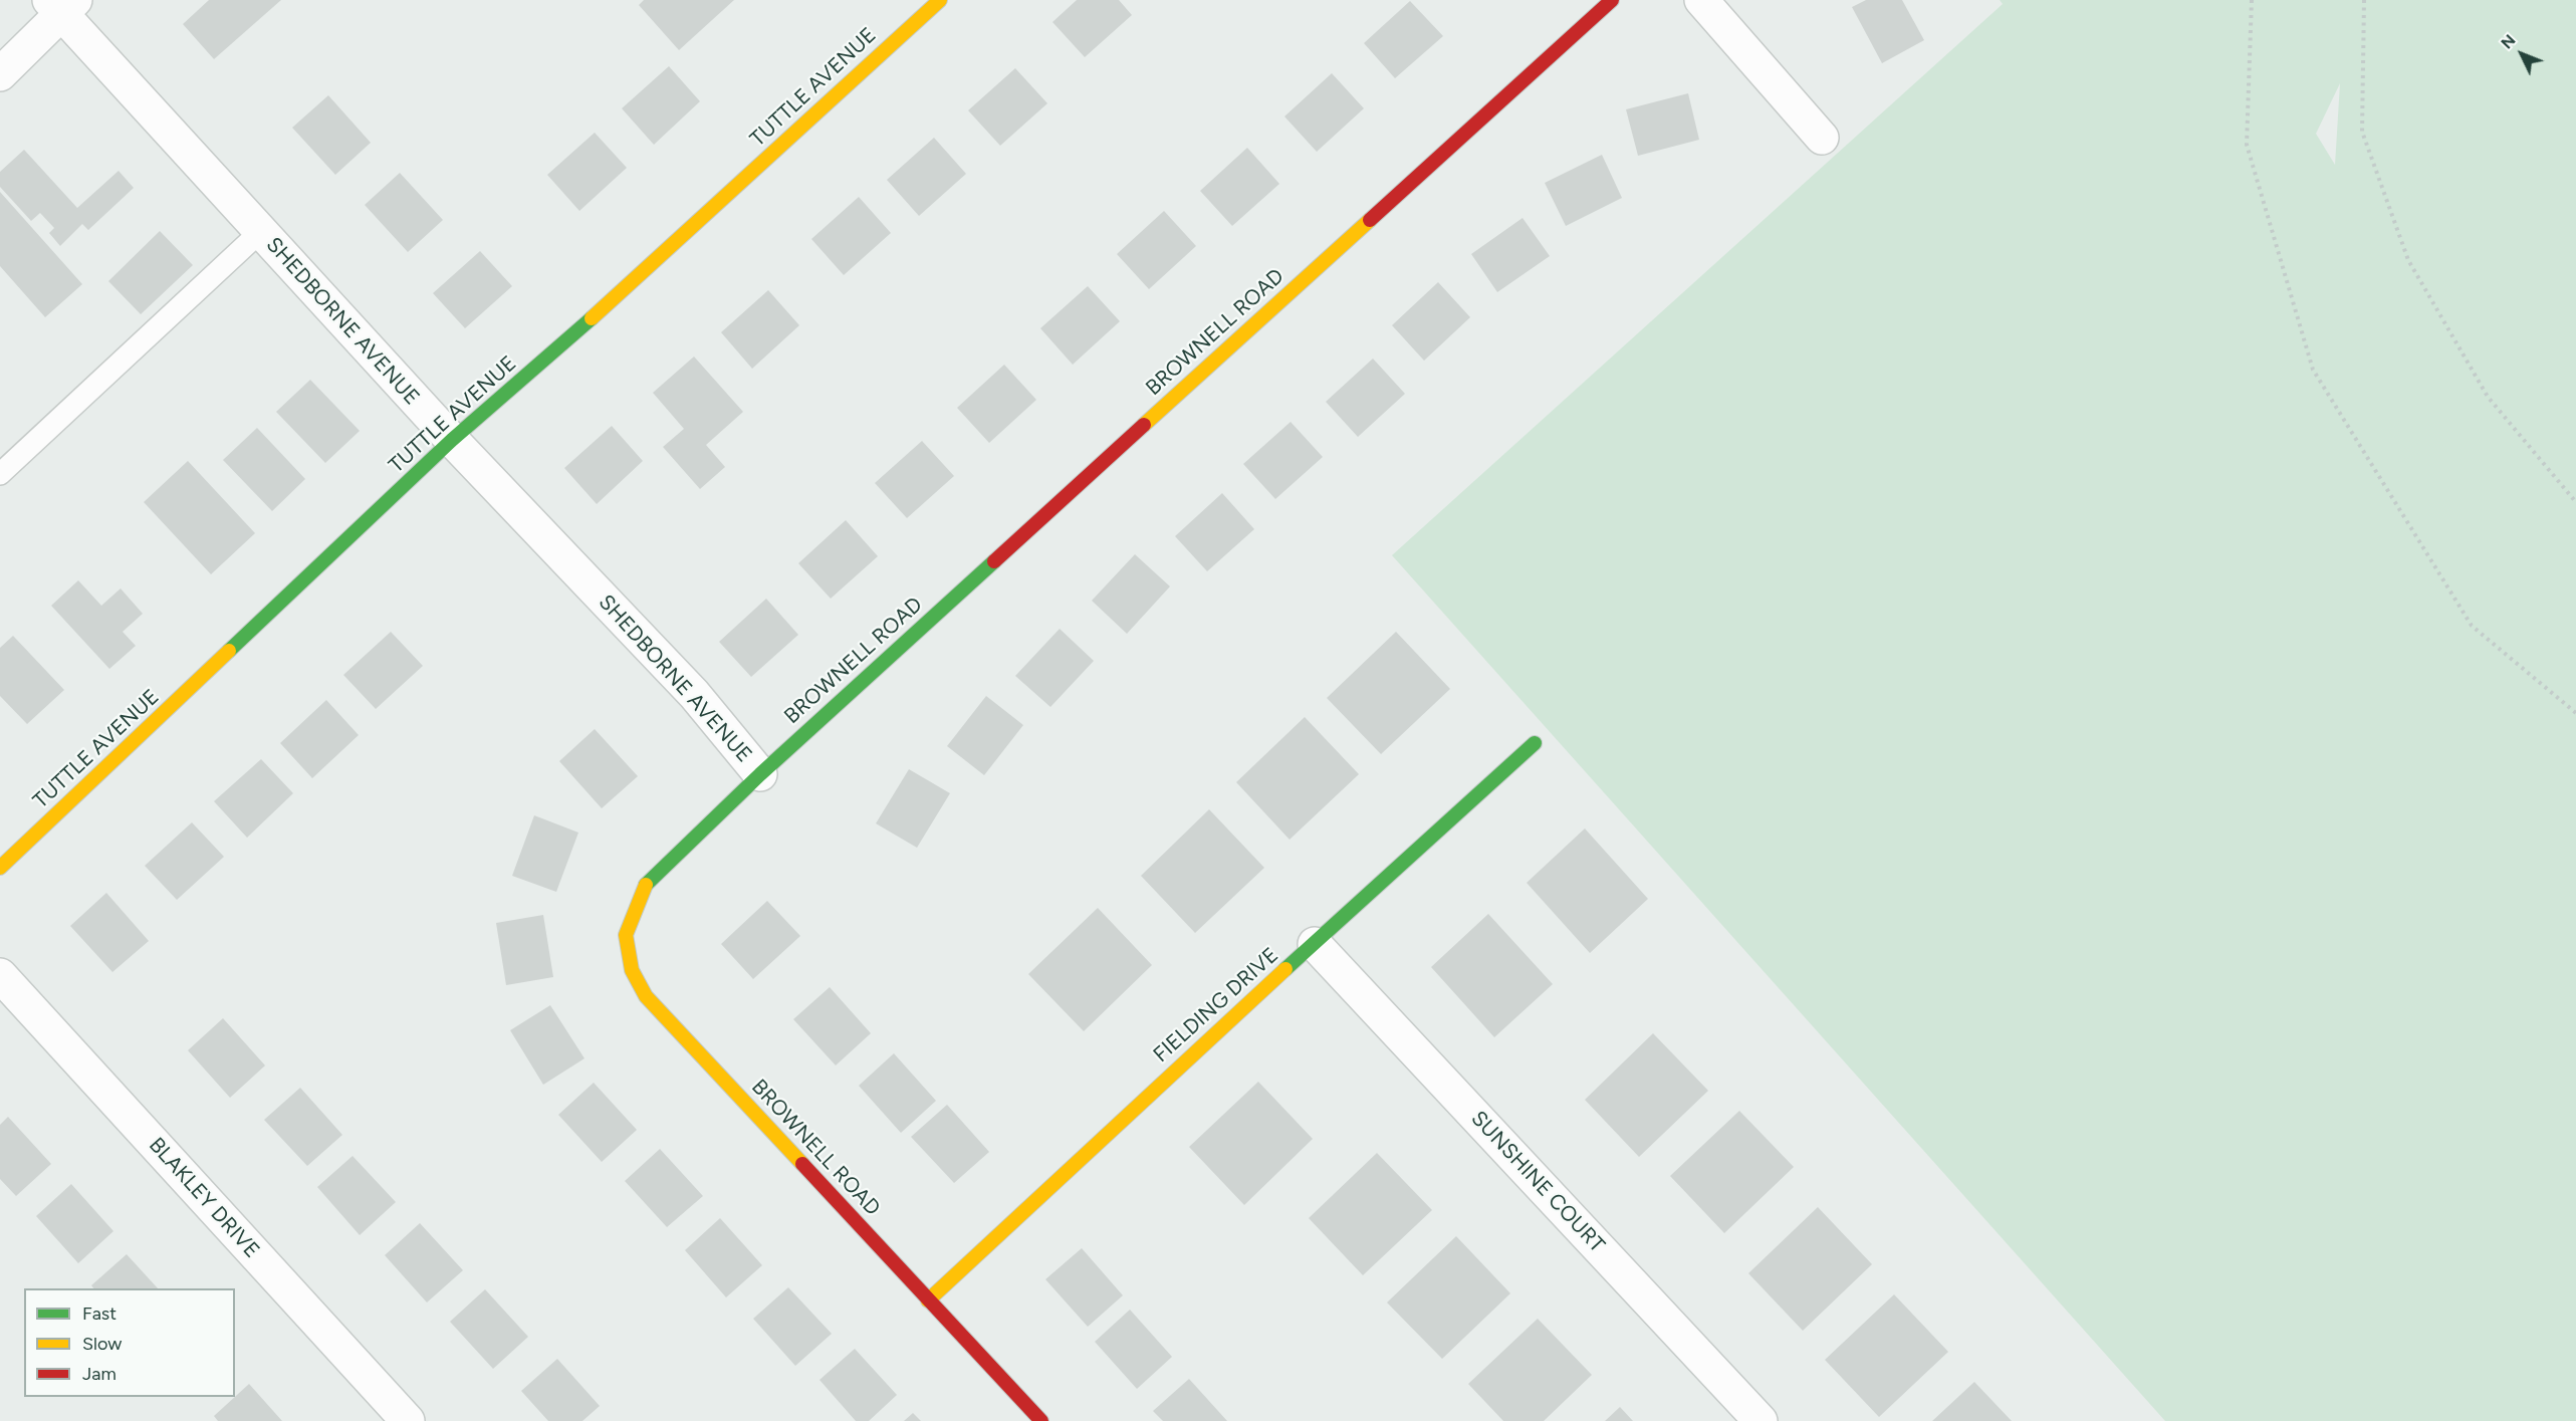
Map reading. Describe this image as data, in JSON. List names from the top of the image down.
{
  "streets": {
    "street": [
      "TUTTLE AVENUE",
      "SHEDBORNE AVENUE",
      "BROWNELL ROAD",
      "FIELDING DRIVE",
      "SUNSHINE COURT",
      "BLAKLEY DRIVE"
    ]
  },
  "crossings": [
    ["TUTTLE AVENUE", "SHEDBORNE AVENUE"],
    ["SHEDBORNE AVENUE", "BROWNELL ROAD"],
    ["BROWNELL ROAD", "FIELDING DRIVE"],
    ["FIELDING DRIVE", "SUNSHINE COURT"]
  ],
  "legend": ["Fast", "Slow", "Jam"],
  "north": "top left"
}
